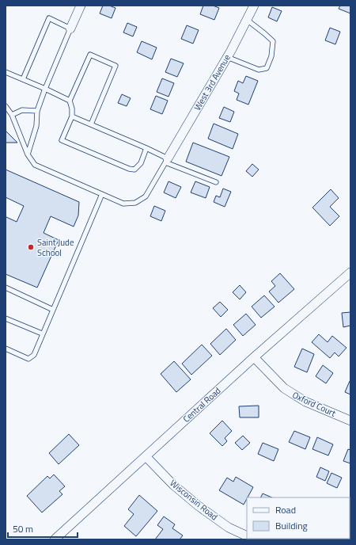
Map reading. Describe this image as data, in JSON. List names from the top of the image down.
{
  "streets": {
    "street": [
      "West 3rd Avenue",
      "Oxford Court",
      "Central Road",
      "Wisconsin Road"
    ]
  },
  "crossings": [
    ["Oxford Court", "Central Road"],
    ["Central Road", "Wisconsin Road"]
  ],
  "places": ["Saint Jude School"],
  "legend": ["Road", "Building"],
  "scale_bar": "50 m"
}
